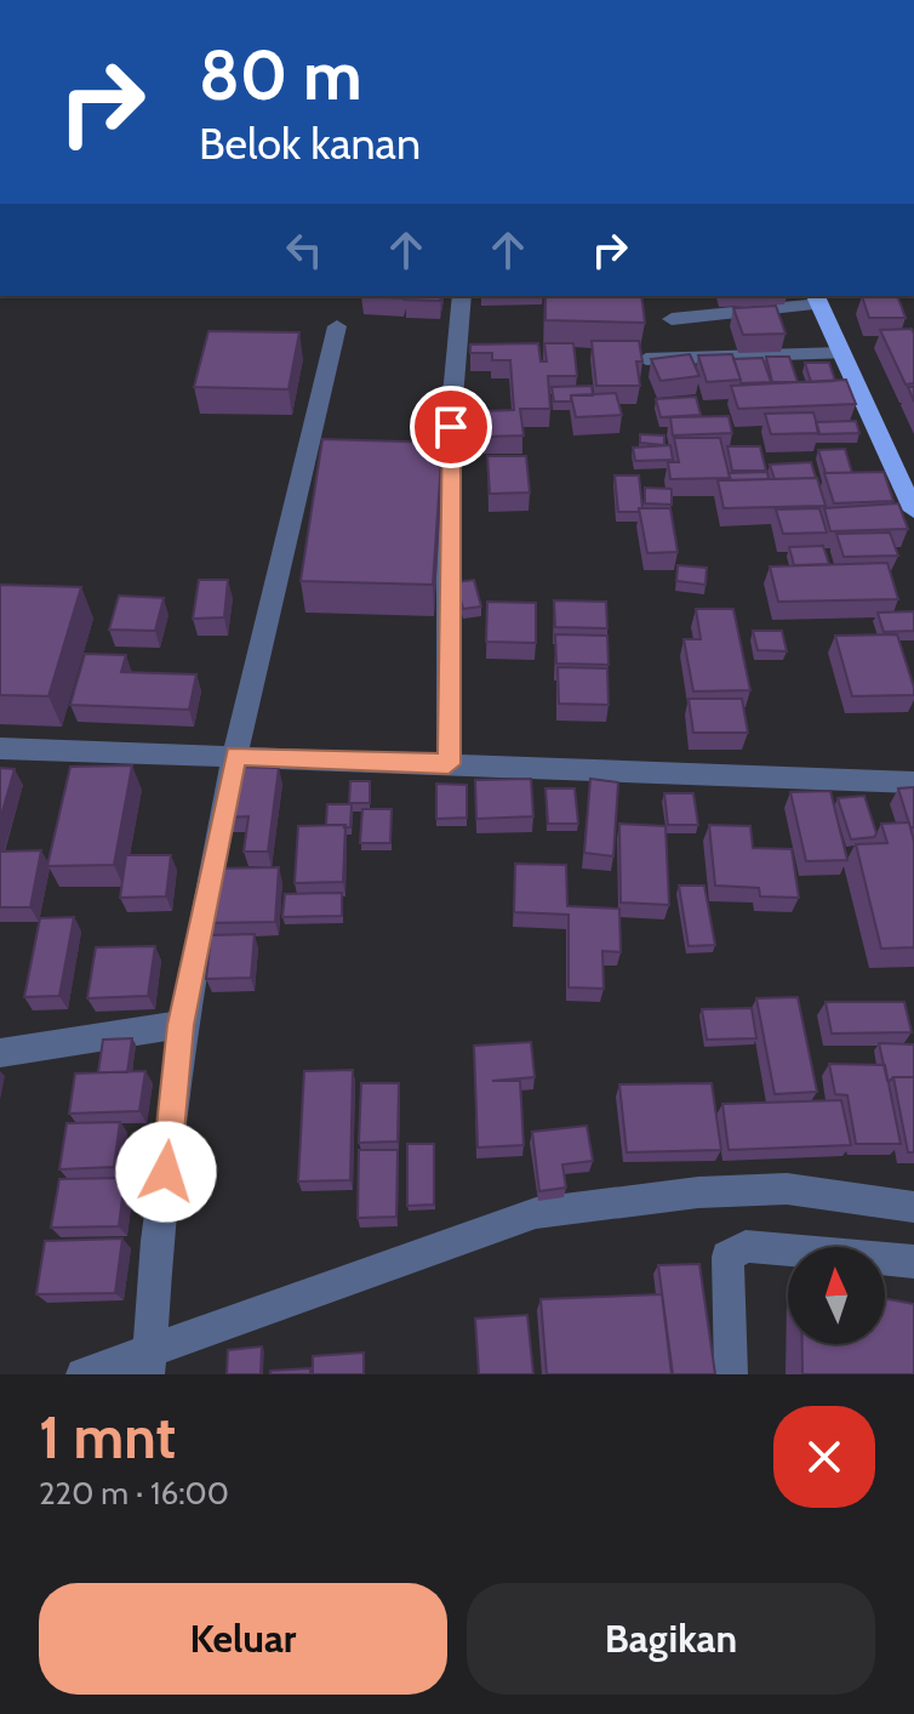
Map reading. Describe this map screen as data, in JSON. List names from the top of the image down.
{
  "north": "top",
  "page": {
    "turn": ["80 m", "Belok kanan"],
    "heading": ["1 mnt", "220 m · 16:00"],
    "buttons": ["Keluar", "Bagikan"]
  }
}
